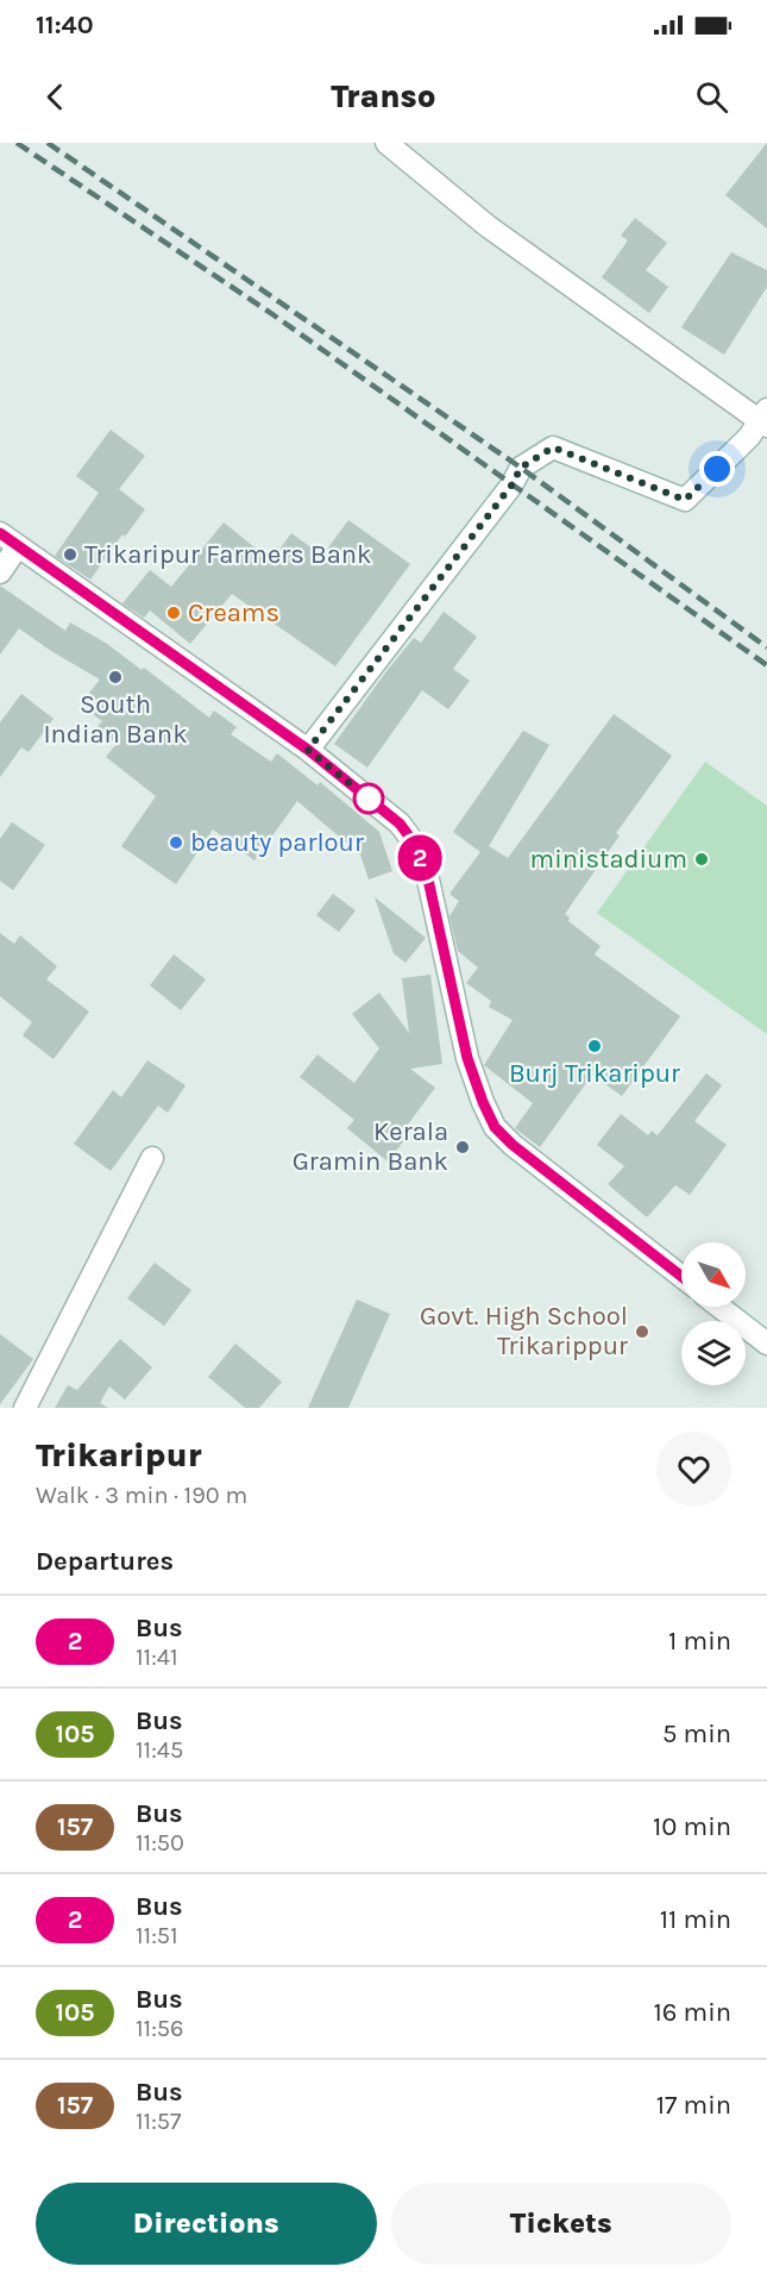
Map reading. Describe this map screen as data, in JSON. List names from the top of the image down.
{
  "places": [
    "Trikaripur Farmers Bank",
    "Creams",
    "South Indian Bank",
    "beauty parlour",
    "ministadium",
    "Burj Trikaripur",
    "Kerala Gramin Bank",
    "Govt. High School Trikarippur"
  ],
  "lines": ["bus line 2"],
  "north": "bottom right",
  "page": {
    "status": "11:40",
    "header": "Transo",
    "on_map": "2",
    "heading": [
      ["Trikaripur", "Walk · 3 min · 190 m"],
      "Departures"
    ],
    "list": [
      {
        "mark": "2",
        "name": "Bus",
        "note": "11:41",
        "value": "1 min"
      },
      {
        "mark": "105",
        "name": "Bus",
        "note": "11:45",
        "value": "5 min"
      },
      {
        "mark": "157",
        "name": "Bus",
        "note": "11:50",
        "value": "10 min"
      },
      {
        "mark": "2",
        "name": "Bus",
        "note": "11:51",
        "value": "11 min"
      },
      {
        "mark": "105",
        "name": "Bus",
        "note": "11:56",
        "value": "16 min"
      },
      {
        "mark": "157",
        "name": "Bus",
        "note": "11:57",
        "value": "17 min"
      }
    ],
    "buttons": ["Directions", "Tickets"]
  }
}
